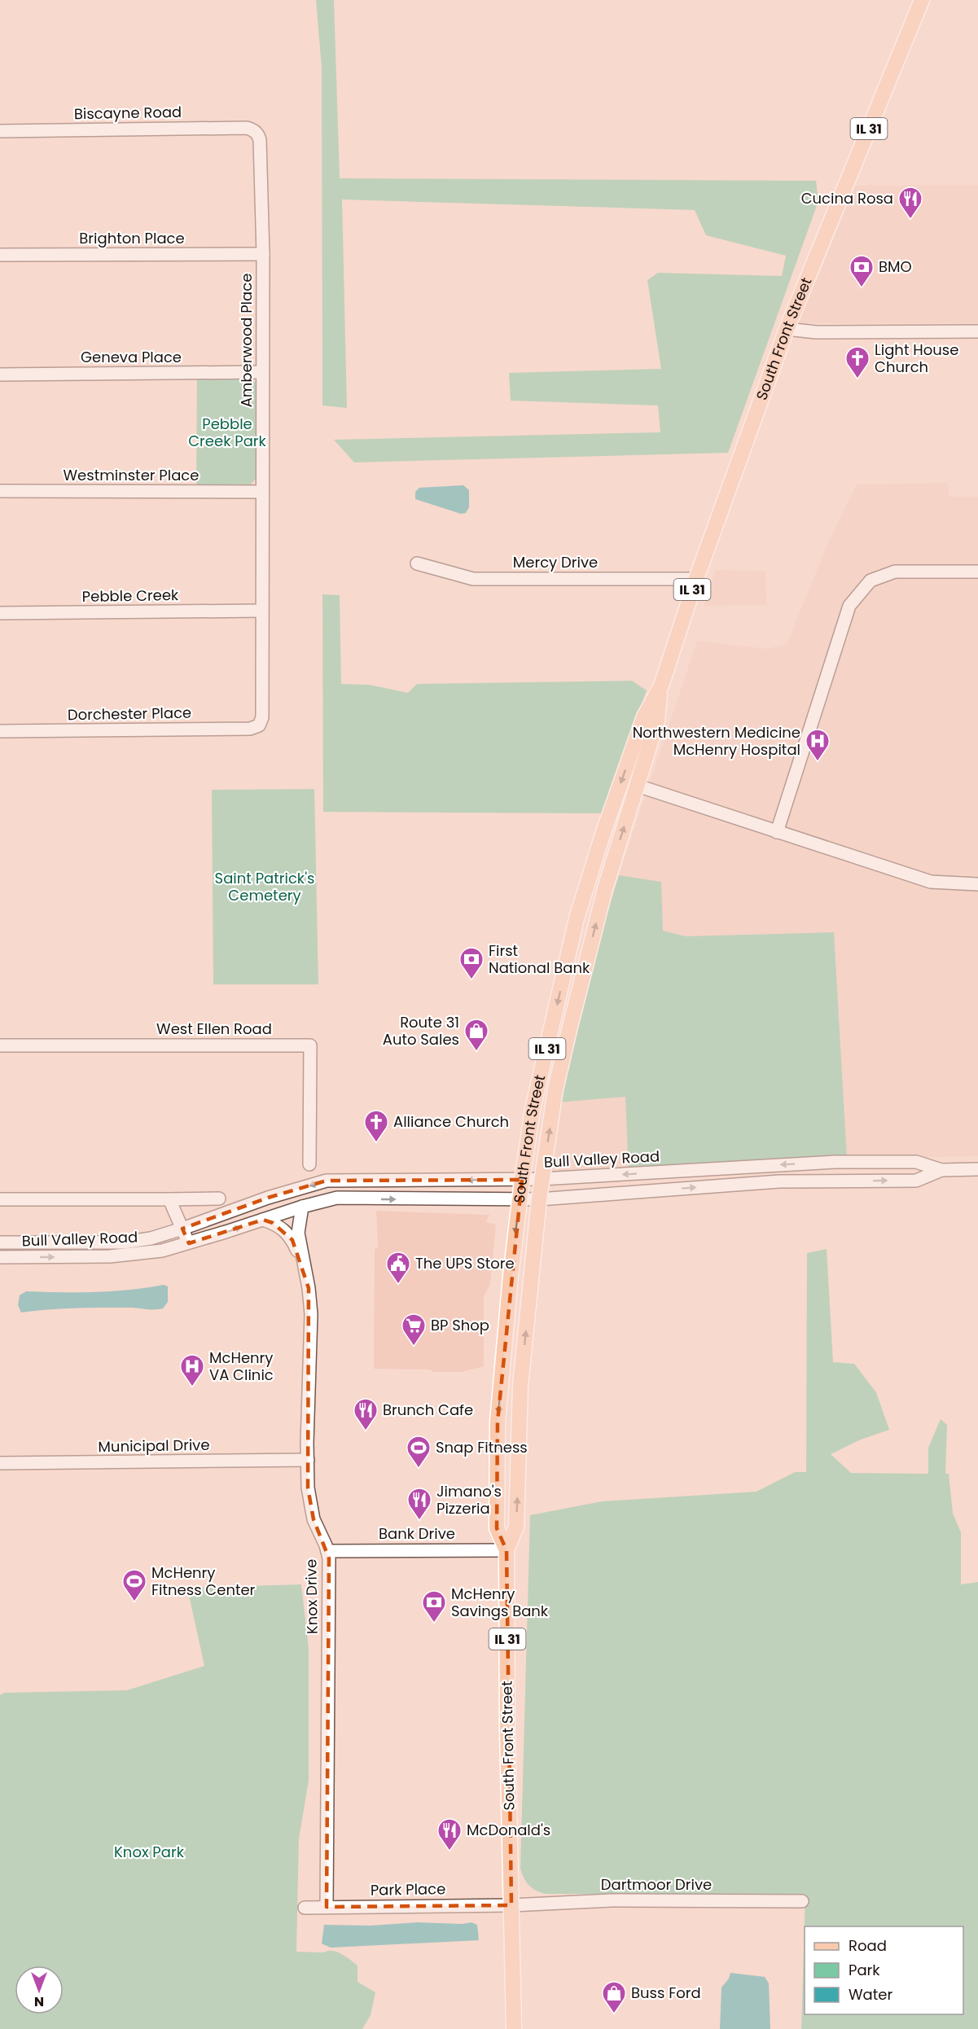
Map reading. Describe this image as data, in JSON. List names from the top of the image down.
{
  "streets": {
    "main road": ["IL 31", "South Front Street"],
    "street": [
      "Biscayne Road",
      "Brighton Place",
      "Amberwood Place",
      "Geneva Place",
      "Westminster Place",
      "Mercy Drive",
      "Pebble Creek",
      "Dorchester Place",
      "West Ellen Road",
      "Bull Valley Road",
      "Municipal Drive",
      "Bank Drive",
      "Knox Drive",
      "Dartmoor Drive",
      "Park Place"
    ]
  },
  "crossings": [
    ["Biscayne Road", "Amberwood Place"],
    ["Brighton Place", "Amberwood Place"],
    ["South Front Street", "Mercy Drive"],
    ["South Front Street", "Bull Valley Road"],
    ["South Front Street", "Bank Drive"],
    ["South Front Street", "Dartmoor Drive"],
    ["South Front Street", "Park Place"],
    ["Amberwood Place", "Geneva Place"],
    ["Amberwood Place", "Westminster Place"],
    ["Amberwood Place", "Pebble Creek"],
    ["Amberwood Place", "Dorchester Place"],
    ["Bull Valley Road", "Knox Drive"],
    ["Municipal Drive", "Knox Drive"],
    ["Bank Drive", "Knox Drive"],
    ["Knox Drive", "Park Place"],
    ["Dartmoor Drive", "Park Place"]
  ],
  "parks": ["Pebble Creek Park", "Saint Patrick's Cemetery", "Knox Park"],
  "places": {
    "restaurant": [
      "Cucina Rosa",
      "Brunch Cafe",
      "Jimano's Pizzeria",
      "McDonald's"
    ],
    "bank": ["BMO", "First National Bank", "McHenry Savings Bank"],
    "church": ["Light House Church", "Alliance Church"],
    "hospital": ["Northwestern Medicine McHenry Hospital", "McHenry VA Clinic"],
    "shop": ["Route 31 Auto Sales", "Buss Ford"],
    "public building": ["The UPS Store"],
    "supermarket": ["BP Shop"],
    "sports": ["Snap Fitness", "McHenry Fitness Center"]
  },
  "legend": ["Road", "Park", "Water"],
  "north": "bottom"
}
